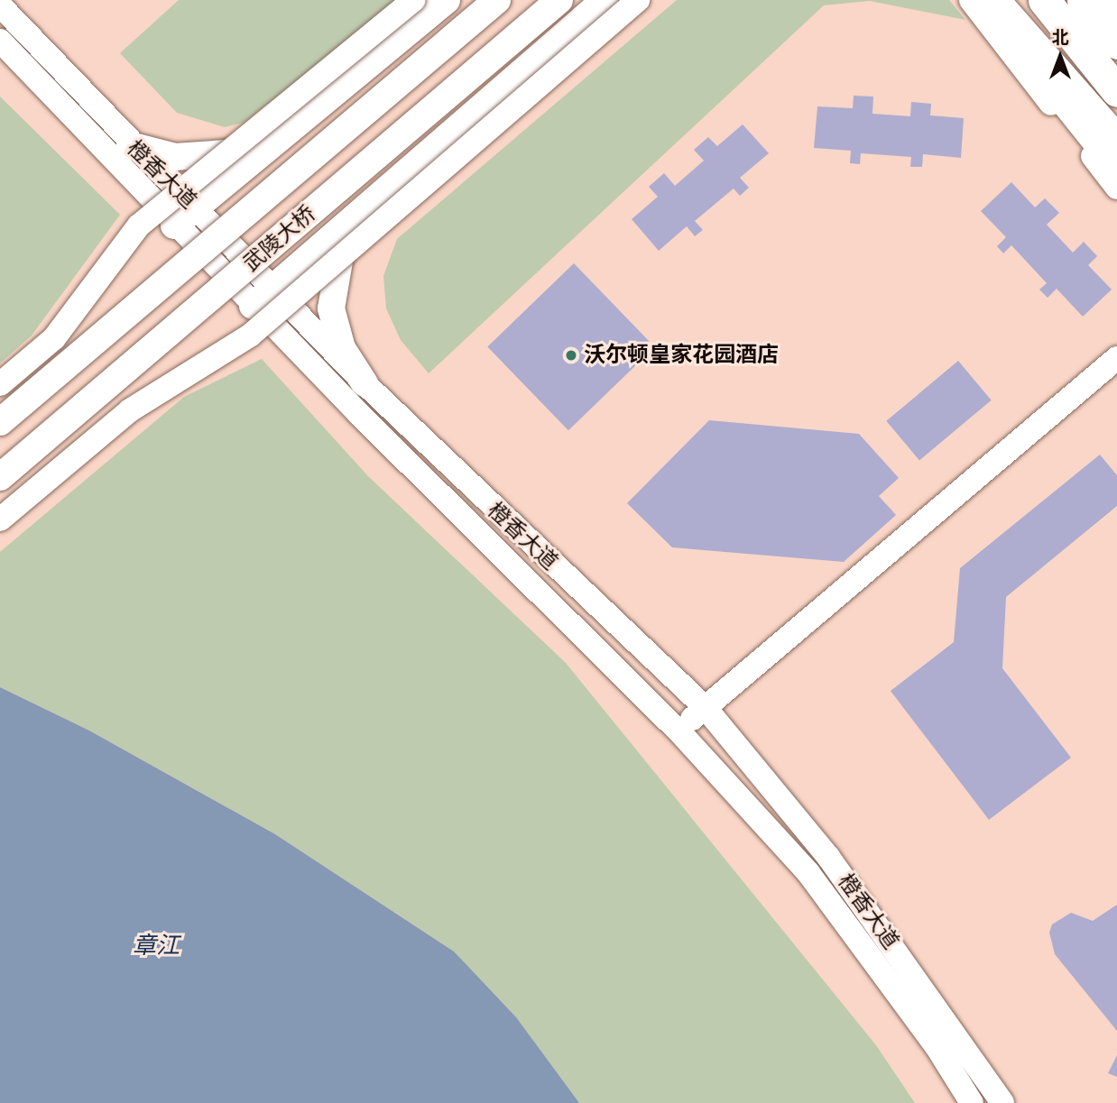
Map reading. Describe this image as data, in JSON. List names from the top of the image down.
{
  "streets": {
    "main road": ["橙香大道", "武陵大桥"]
  },
  "water": ["章江"],
  "places": ["沃尔顿皇家花园酒店"],
  "north": "top"
}
